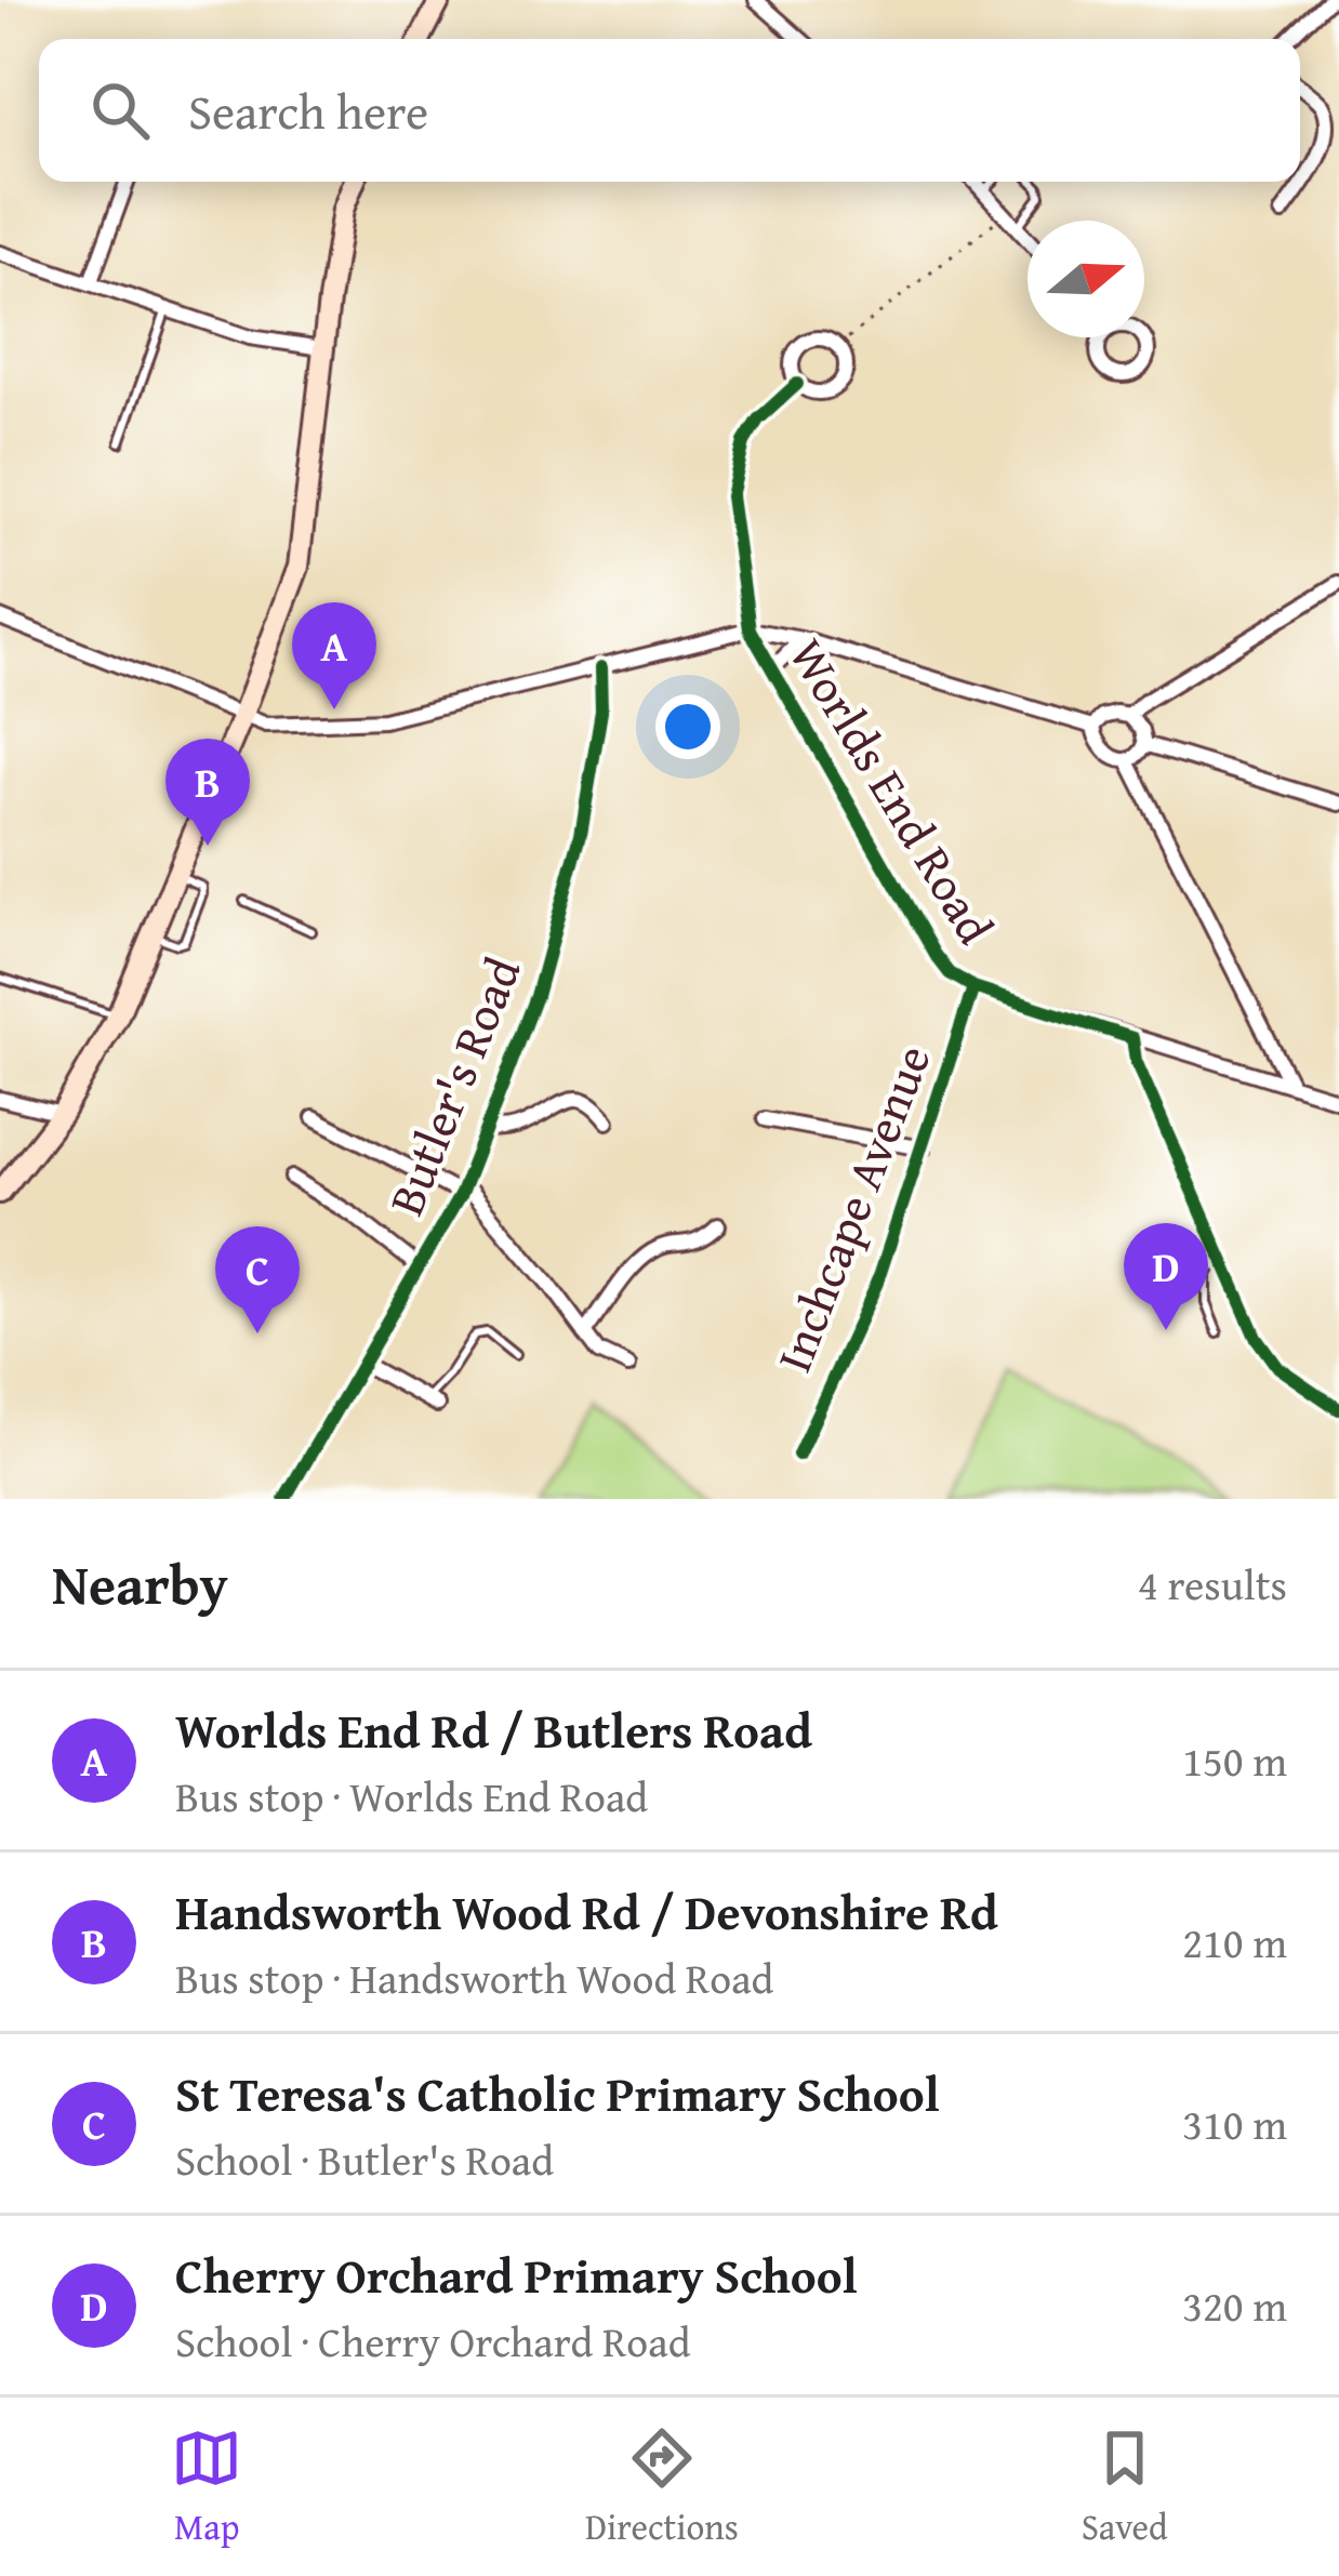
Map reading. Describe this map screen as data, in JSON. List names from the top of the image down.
{
  "streets": {
    "street": ["Worlds End Road", "Butler's Road", "Inchcape Avenue"]
  },
  "crossings": [
    ["Worlds End Road", "Butler's Road"],
    ["Worlds End Road", "Inchcape Avenue"]
  ],
  "north": "right",
  "page": {
    "search": "Search here",
    "pins": [
      "A",
      "B",
      "D",
      "C"
    ],
    "heading": ["Nearby", "4 results"],
    "list": [
      {
        "mark": "A",
        "name": "Worlds End Rd / Butlers Road",
        "note": "Bus stop · Worlds End Road",
        "value": "150 m"
      },
      {
        "mark": "B",
        "name": "Handsworth Wood Rd / Devonshire Rd",
        "note": "Bus stop · Handsworth Wood Road",
        "value": "210 m"
      },
      {
        "mark": "C",
        "name": "St Teresa's Catholic Primary School",
        "note": "School · Butler's Road",
        "value": "310 m"
      },
      {
        "mark": "D",
        "name": "Cherry Orchard Primary School",
        "note": "School · Cherry Orchard Road",
        "value": "320 m"
      }
    ],
    "nav": ["Map", "Directions", "Saved"]
  }
}
